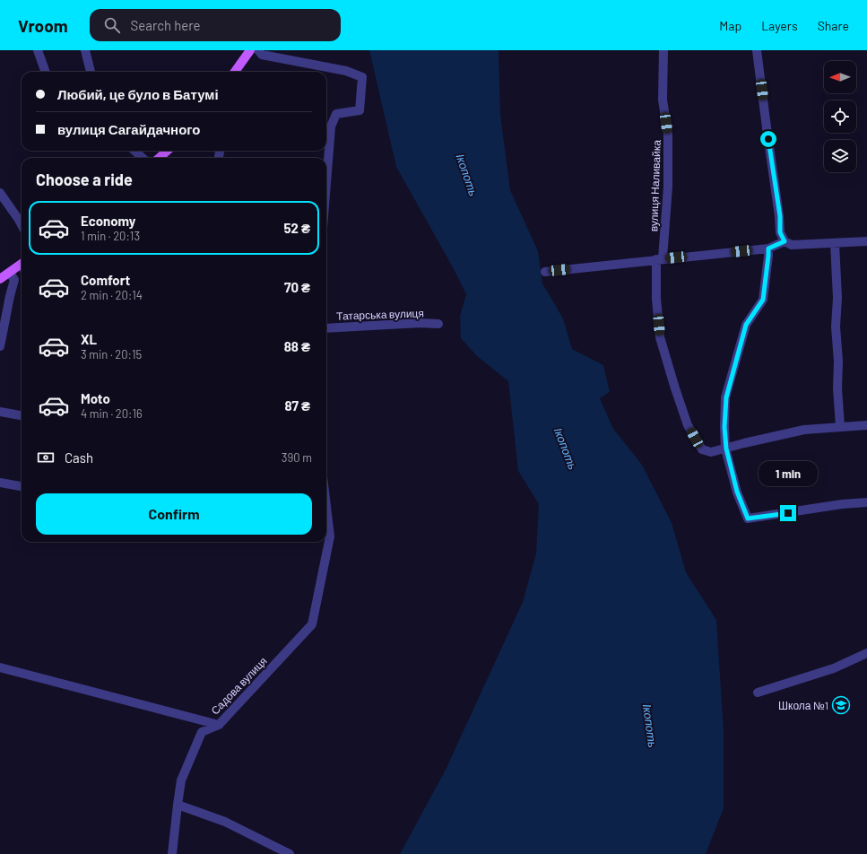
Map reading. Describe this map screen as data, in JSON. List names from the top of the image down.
{
  "streets": {
    "street": ["вулиця Наливайка", "Татарська вулиця", "Садова вулиця"]
  },
  "water": ["Ікопоть"],
  "places": {
    "school or university": ["Школа №1"]
  },
  "north": "left",
  "page": {
    "header": "Vroom",
    "search": "Search here",
    "nav": ["Map", "Layers", "Share"],
    "banner": ["Любий, це було в Батумі", "вулиця Сагайдачного"],
    "heading": "Choose a ride",
    "list": [
      {
        "name": "Economy",
        "note": "1 min · 20:13",
        "value": "52 ₴"
      },
      {
        "name": "Comfort",
        "note": "2 min · 20:14",
        "value": "70 ₴"
      },
      {
        "name": "XL",
        "note": "3 min · 20:15",
        "value": "88 ₴"
      },
      {
        "name": "Moto",
        "note": "4 min · 20:16",
        "value": "87 ₴"
      }
    ],
    "pay": ["Cash", "390 m"],
    "bubble": "1 min",
    "buttons": "Confirm"
  }
}
